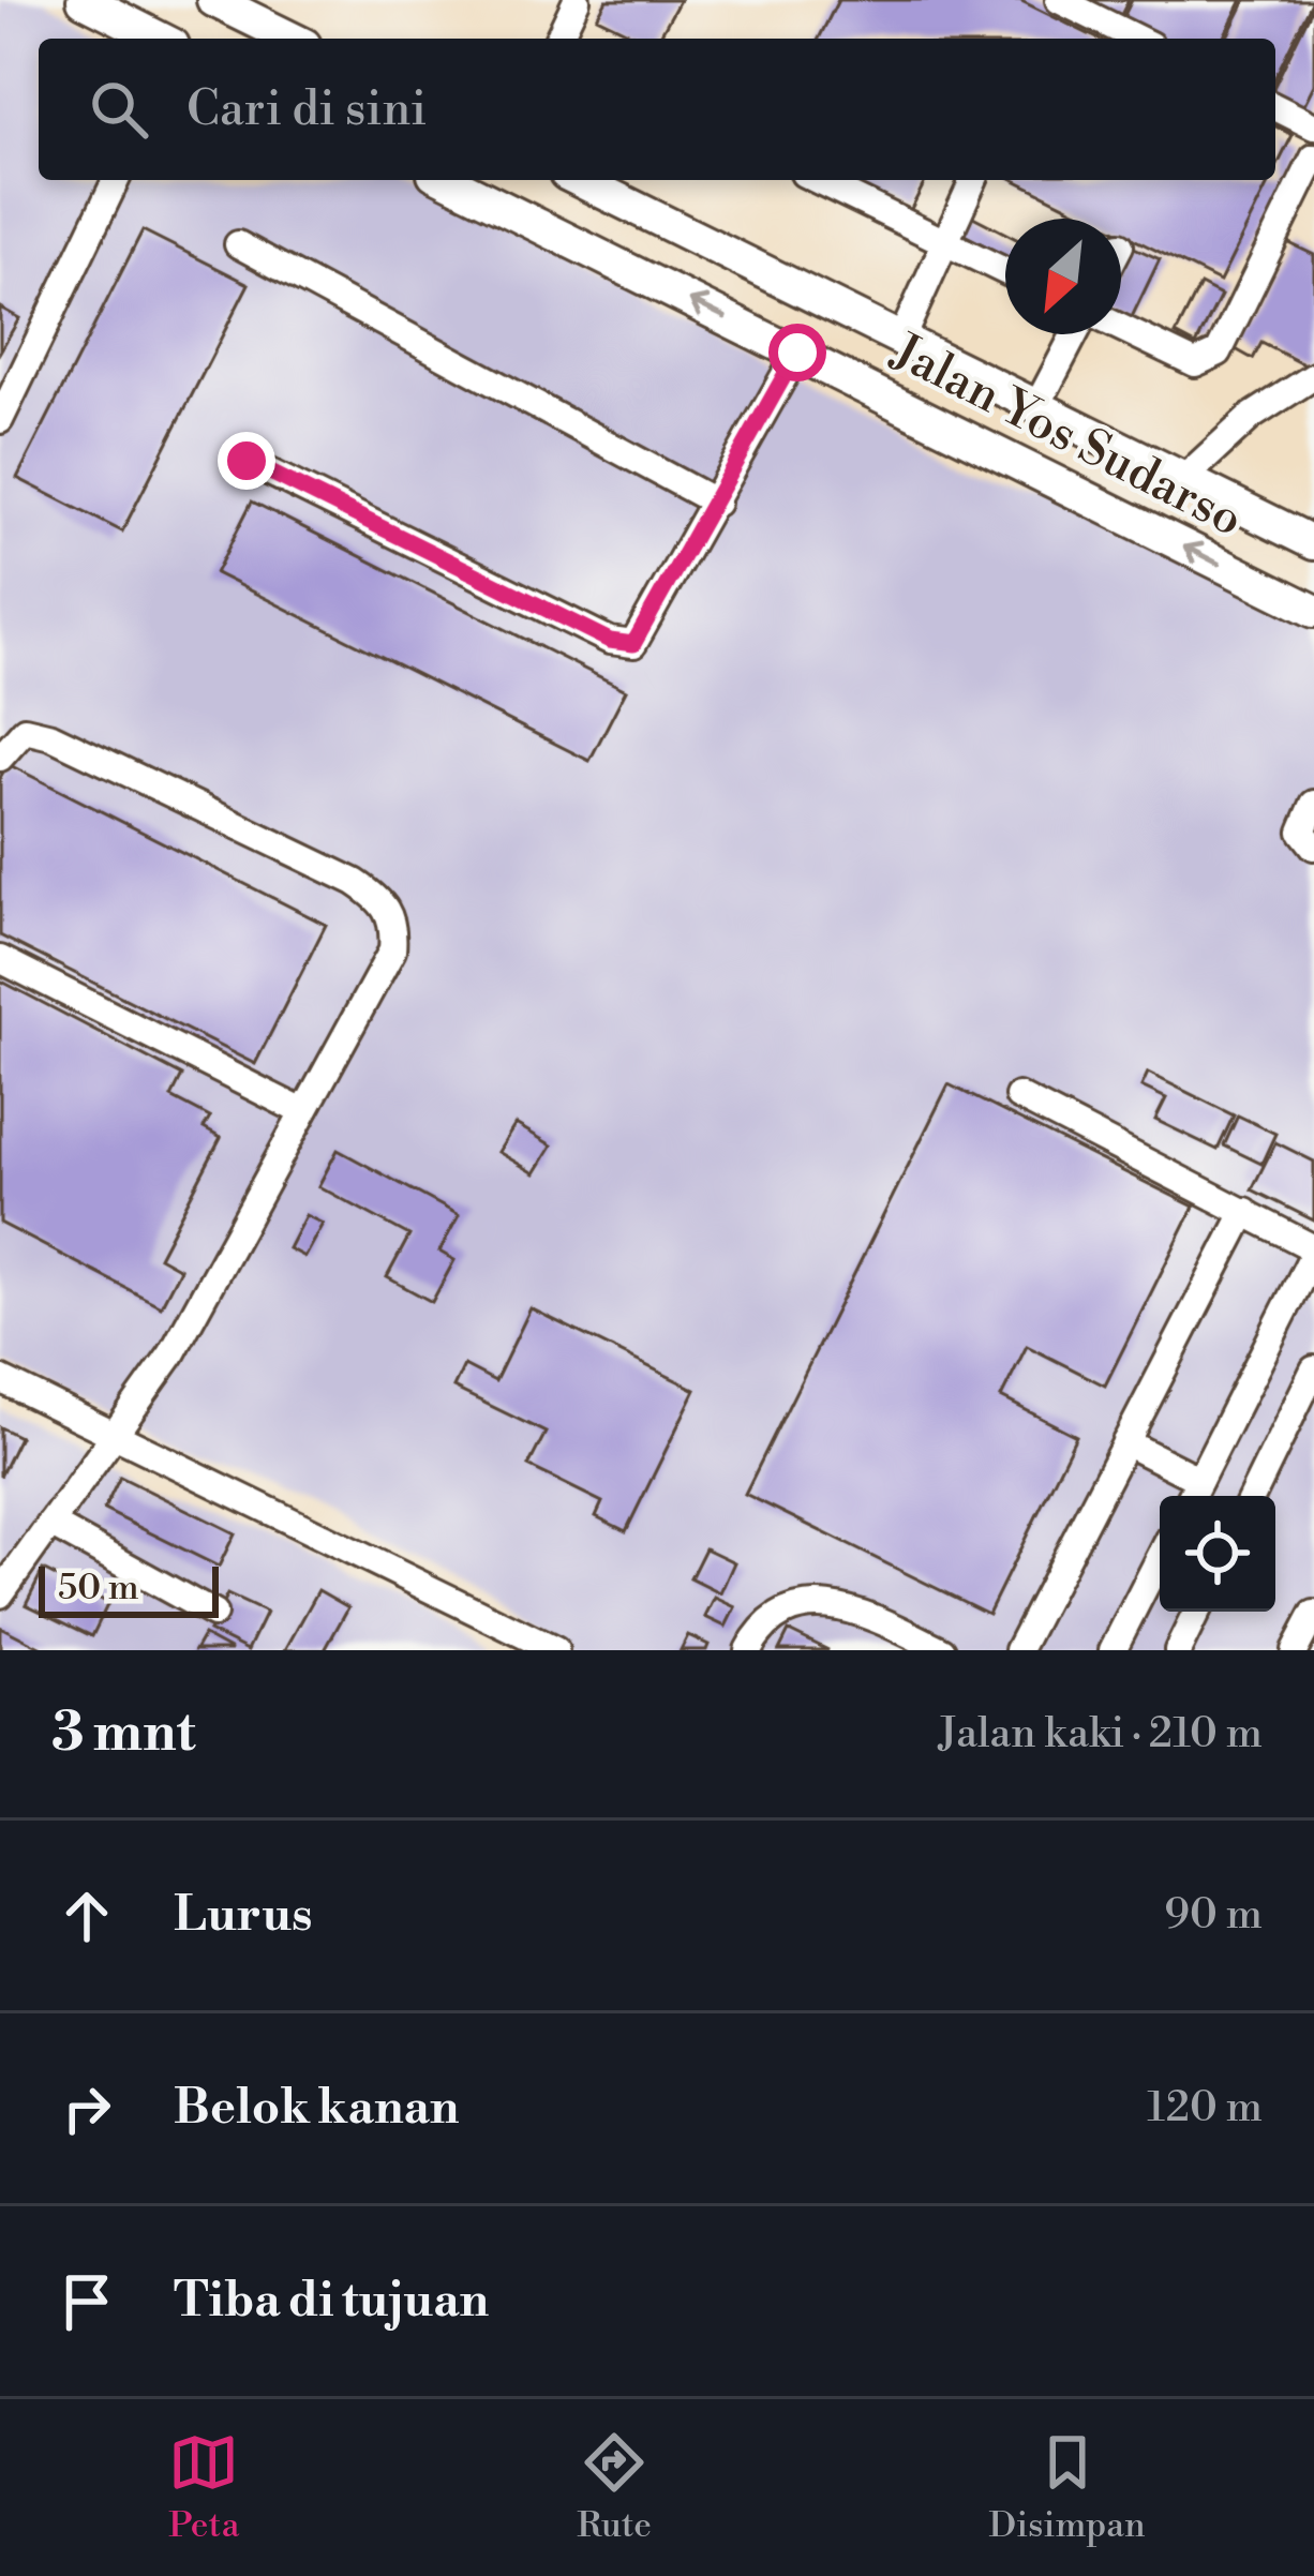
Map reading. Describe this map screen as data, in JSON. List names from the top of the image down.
{
  "streets": {
    "main road": ["Jalan Yos Sudarso"]
  },
  "scale_bar": "50 m",
  "north": "bottom left",
  "page": {
    "search": "Cari di sini",
    "scale": "50 m",
    "heading": ["3 mnt", "Jalan kaki · 210 m"],
    "list": [
      ["Lurus", "90 m"],
      ["Belok kanan", "120 m"],
      "Tiba di tujuan"
    ],
    "nav": ["Peta", "Rute", "Disimpan"]
  }
}
